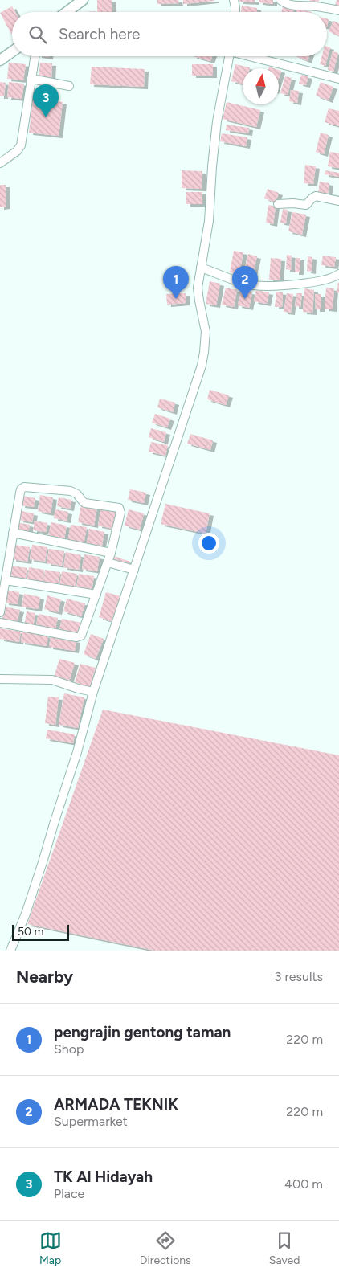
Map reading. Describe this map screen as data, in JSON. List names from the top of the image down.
{
  "scale_bar": "50 m",
  "north": "top",
  "page": {
    "search": "Search here",
    "pins": ["3", "1", "2"],
    "scale": "50 m",
    "heading": ["Nearby", "3 results"],
    "list": [
      {
        "mark": "1",
        "name": "pengrajin gentong taman",
        "note": "Shop",
        "value": "220 m"
      },
      {
        "mark": "2",
        "name": "ARMADA TEKNIK",
        "note": "Supermarket",
        "value": "220 m"
      },
      {
        "mark": "3",
        "name": "TK Al Hidayah",
        "note": "Place",
        "value": "400 m"
      }
    ],
    "nav": ["Map", "Directions", "Saved"]
  }
}
